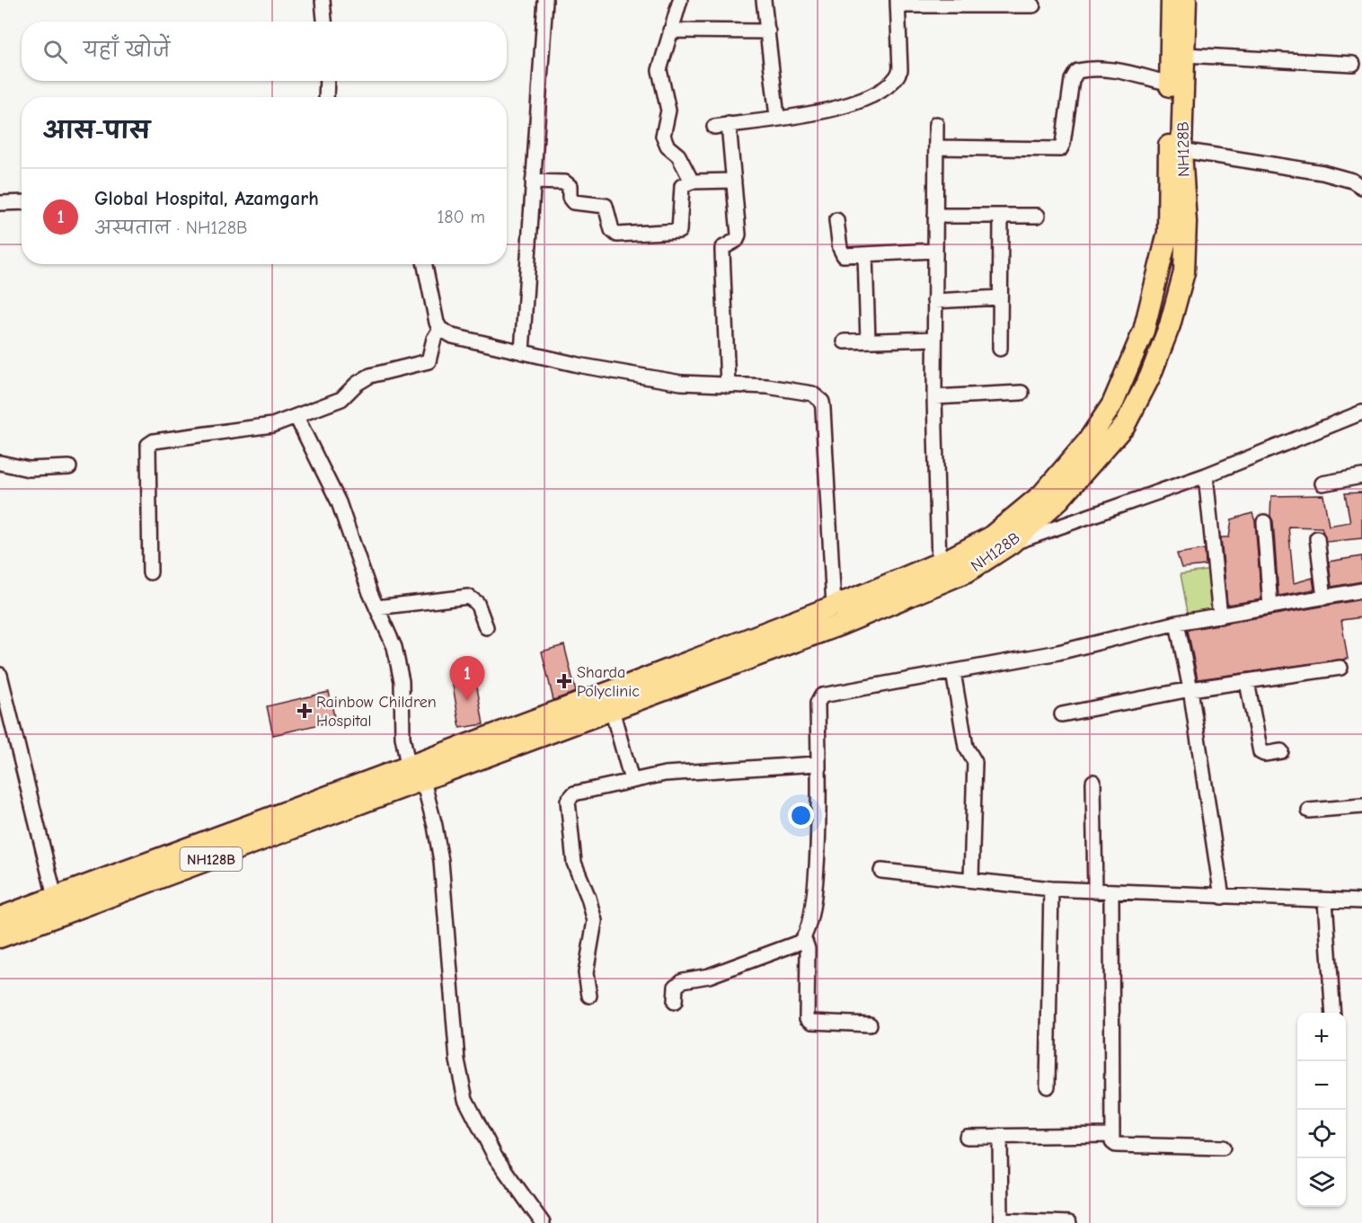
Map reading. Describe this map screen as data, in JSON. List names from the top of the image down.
{
  "streets": {
    "highway": ["NH128B"]
  },
  "places": {
    "health": ["Sharda Polyclinic", "Rainbow Children Hospital"]
  },
  "page": {
    "search": "यहाँ खोजें",
    "heading": "आस-पास",
    "list": [
      {
        "mark": "1",
        "name": "Global Hospital, Azamgarh",
        "note": "अस्पताल · NH128B",
        "value": "180 m"
      }
    ],
    "pins": "1",
    "map_buttons": ["+", "−"]
  }
}
